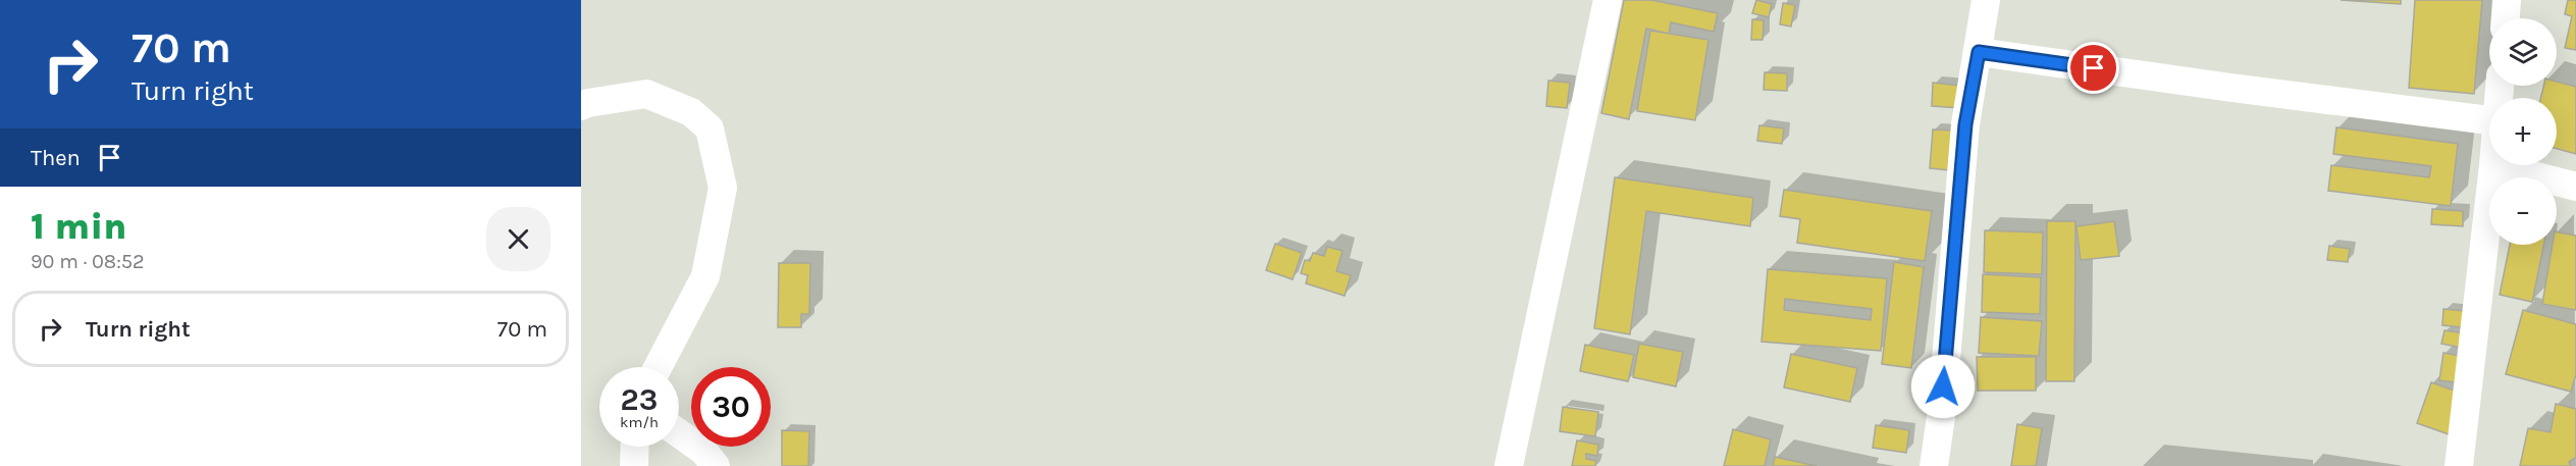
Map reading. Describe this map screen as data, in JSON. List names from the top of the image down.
{
  "page": {
    "turn": ["70 m", "Turn right"],
    "map_buttons": ["+", "−"],
    "then": "Then",
    "heading": ["1 min", "90 m · 08:52"],
    "list": [
      {
        "name": "Turn right",
        "value": "70 m"
      }
    ],
    "speed": "23 km/h",
    "limit": "30"
  }
}
